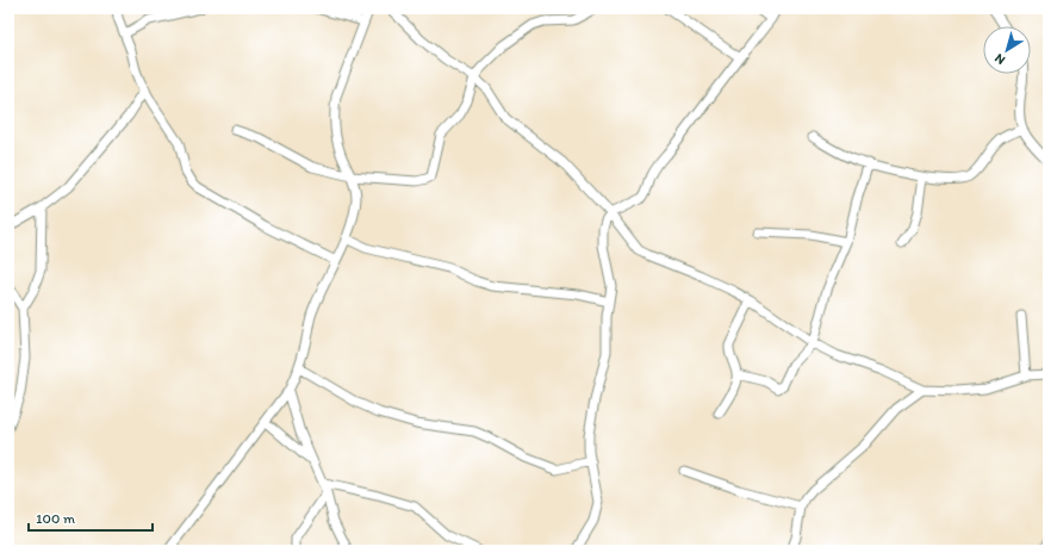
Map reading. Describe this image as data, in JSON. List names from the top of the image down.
{
  "scale_bar": "100 m",
  "north": "bottom left"
}
